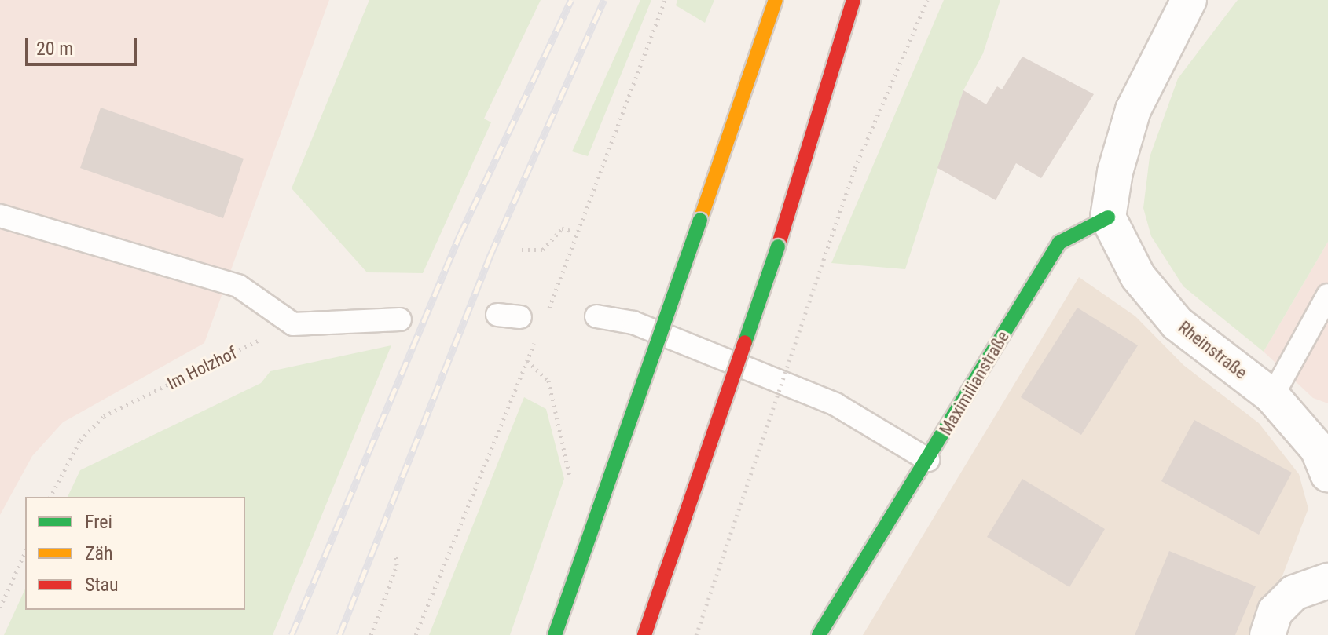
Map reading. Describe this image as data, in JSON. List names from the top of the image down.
{
  "streets": {
    "main road": ["Maximilianstraße"],
    "street": ["Rheinstraße"],
    "path": ["Im Holzhof"]
  },
  "crossings": [
    ["Rheinstraße", "Maximilianstraße"]
  ],
  "legend": ["Frei", "Zäh", "Stau"],
  "scale_bar": "20 m"
}
